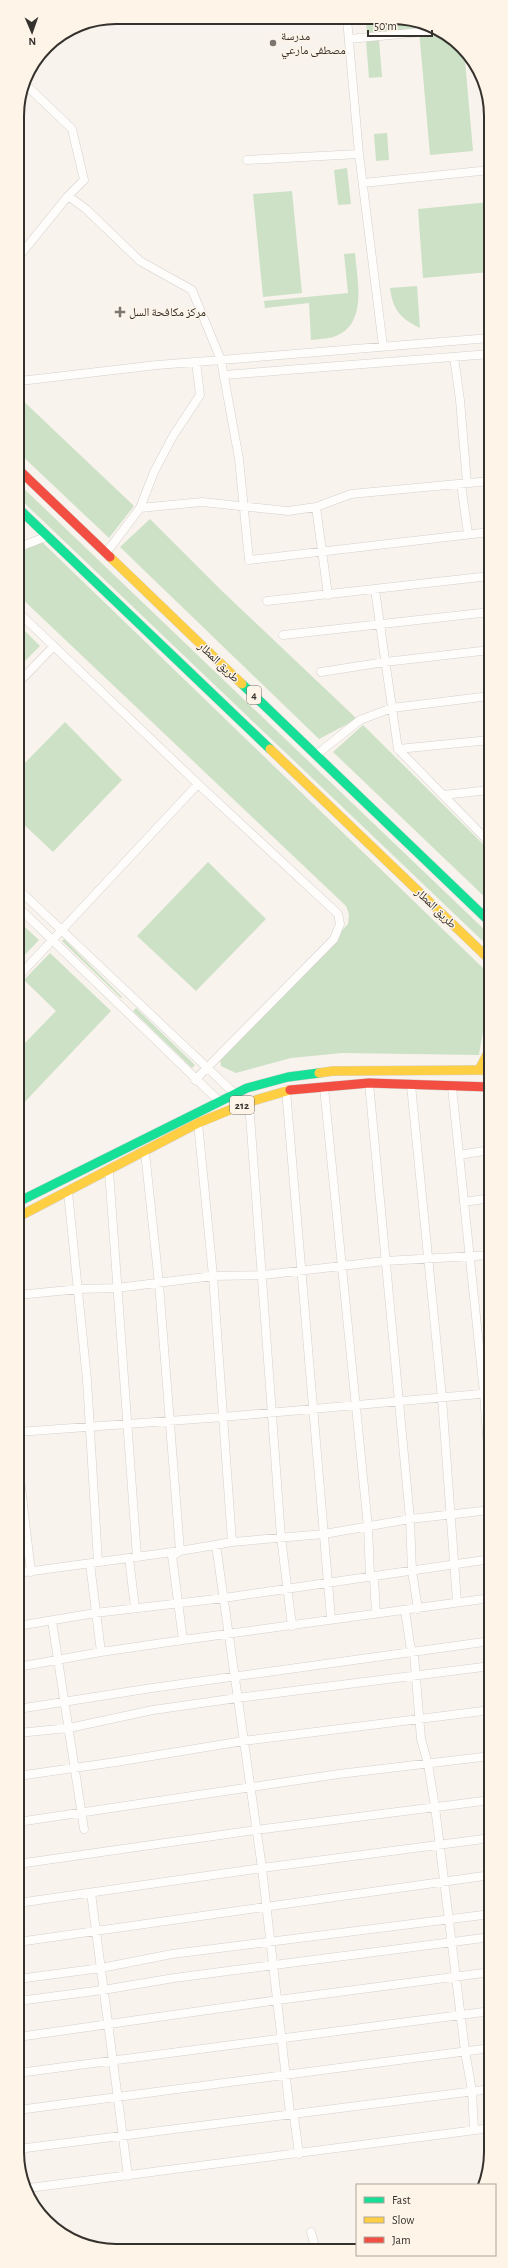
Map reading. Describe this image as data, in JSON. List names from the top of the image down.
{
  "streets": {
    "main road": ["طريق المطار", "4", "212"]
  },
  "places": {
    "other": ["مدرسة مصطفى مارعي"],
    "health": ["مركز مكافحة السل"]
  },
  "legend": ["Fast", "Slow", "Jam"],
  "scale_bar": "50 m",
  "north": "bottom"
}
